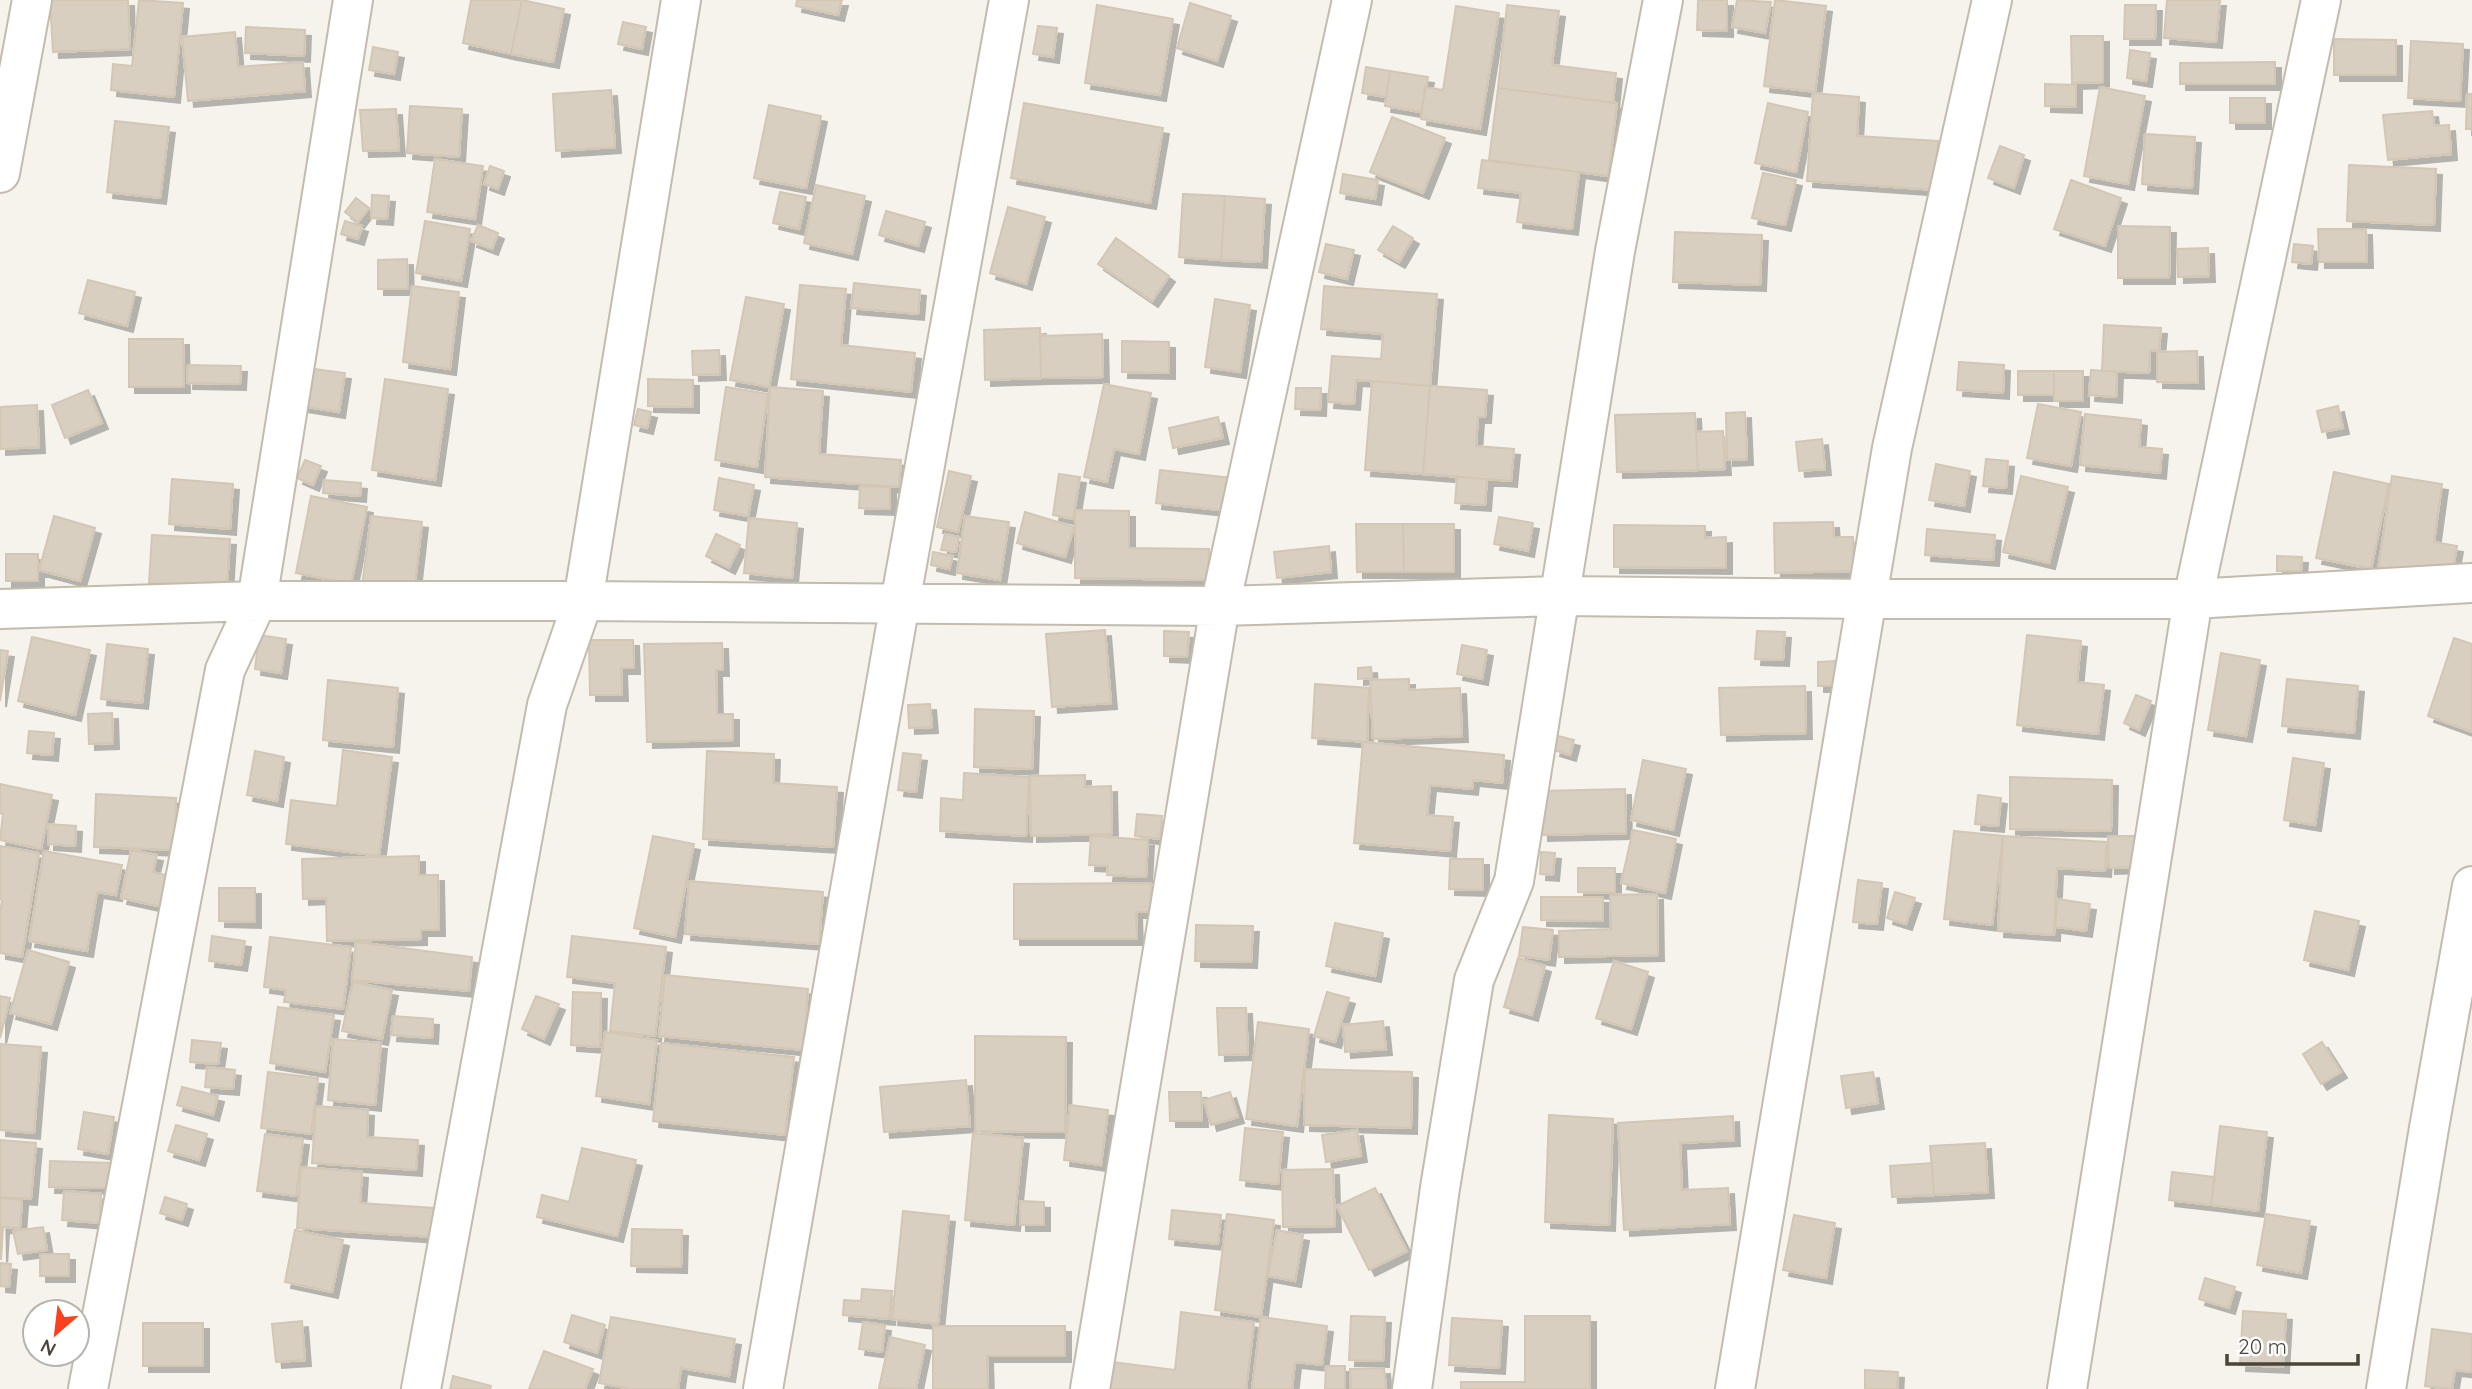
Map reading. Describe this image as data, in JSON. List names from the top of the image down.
{
  "scale_bar": "20 m",
  "north": "bottom left"
}
